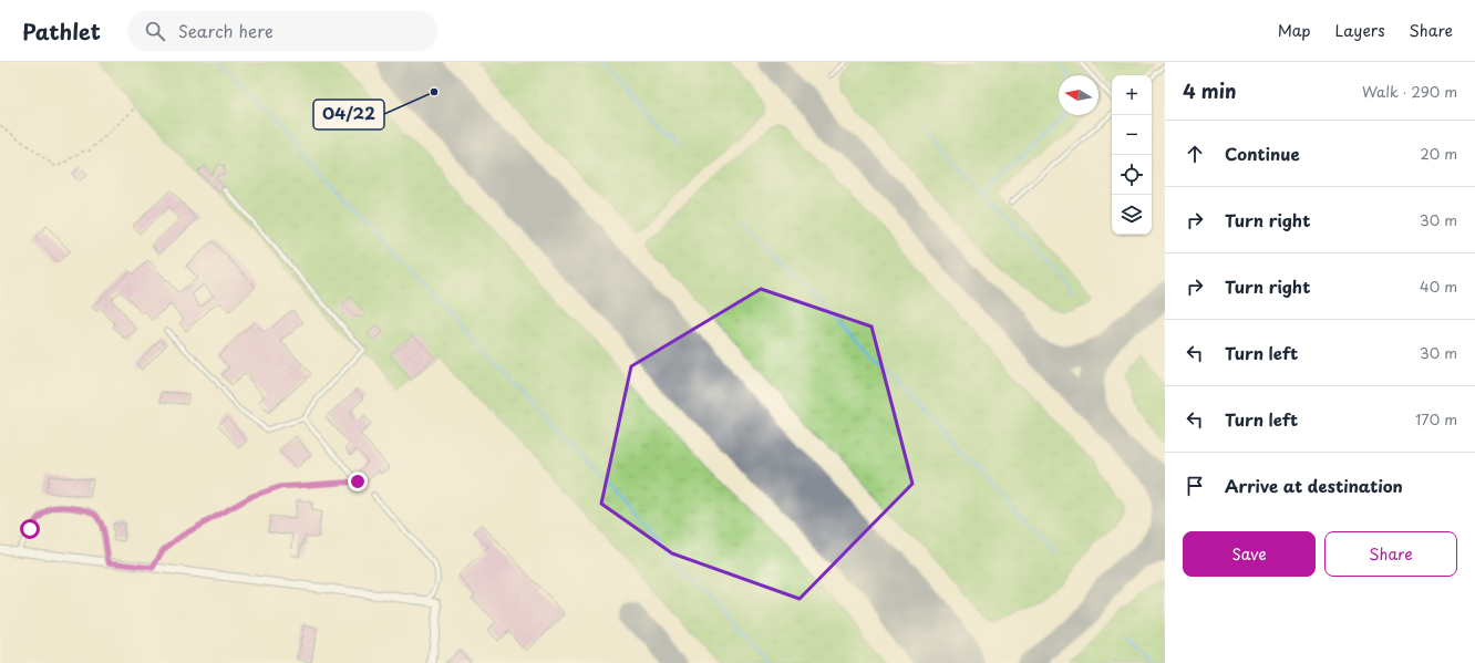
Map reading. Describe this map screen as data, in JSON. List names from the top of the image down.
{
  "places": ["04/22"],
  "north": "left",
  "page": {
    "header": "Pathlet",
    "search": "Search here",
    "nav": ["Map", "Layers", "Share"],
    "heading": ["4 min", "Walk · 290 m"],
    "map_buttons": ["+", "−"],
    "list": [
      ["Continue", "20 m"],
      ["Turn right", "30 m"],
      ["Turn right", "40 m"],
      ["Turn left", "30 m"],
      ["Turn left", "170 m"],
      "Arrive at destination"
    ],
    "buttons": ["Save", "Share"]
  }
}
